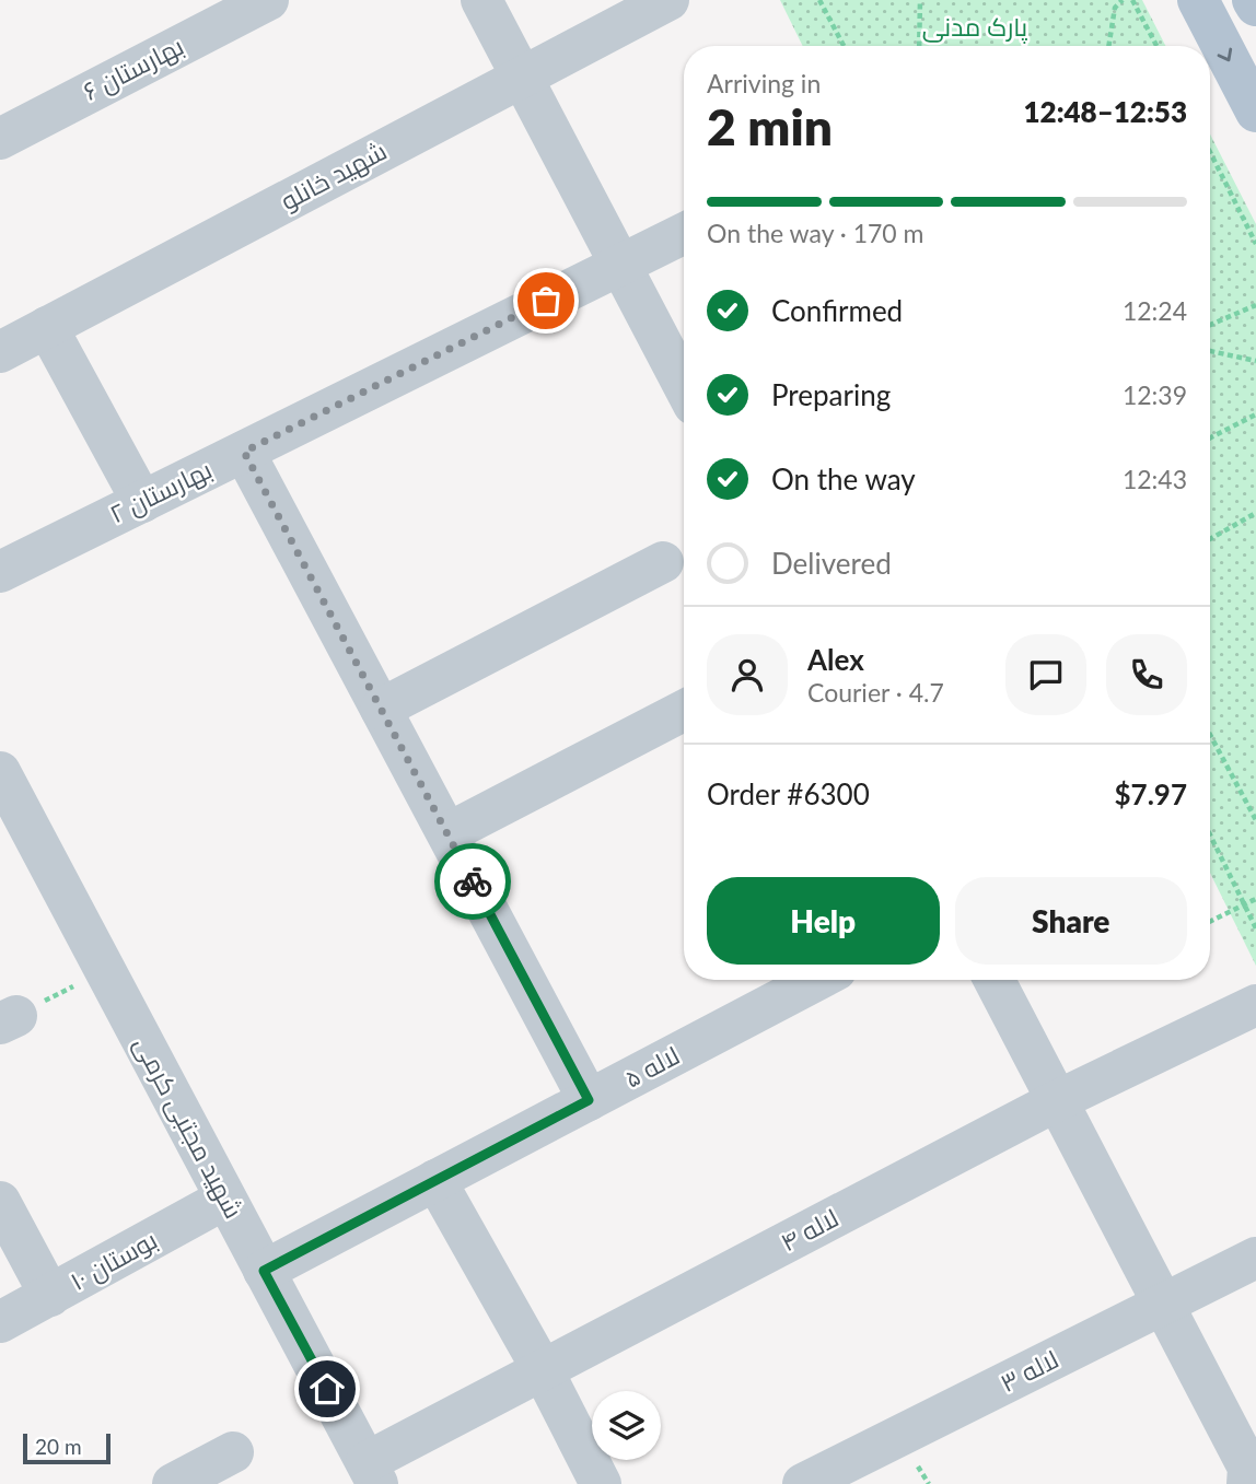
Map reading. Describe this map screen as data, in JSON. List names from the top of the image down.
{
  "streets": {
    "street": [
      "بهارستان ۶",
      "شهید خانلو",
      "بهارستان ۲",
      "لاله ۵",
      "شهید مجتبی کرمی",
      "لاله ۴",
      "بوستان ۱۰",
      "لاله ۳"
    ]
  },
  "crossings": [
    ["لاله ۵", "شهید مجتبی کرمی"],
    ["شهید مجتبی کرمی", "لاله ۴"],
    ["شهید مجتبی کرمی", "بوستان ۱۰"]
  ],
  "parks": ["پارک مدنی"],
  "scale_bar": "20 m",
  "page": {
    "heading": ["2 min", "Arriving in", "12:48–12:53"],
    "panel": [
      "Alex",
      "Courier · 4.7",
      "Order #6300",
      "$7.97"
    ],
    "bar": "On the way · 170 m",
    "list": [
      ["Confirmed", "12:24"],
      ["Preparing", "12:39"],
      ["On the way", "12:43"],
      "Delivered"
    ],
    "buttons": ["Help", "Share"],
    "scale": "20 m"
  }
}
